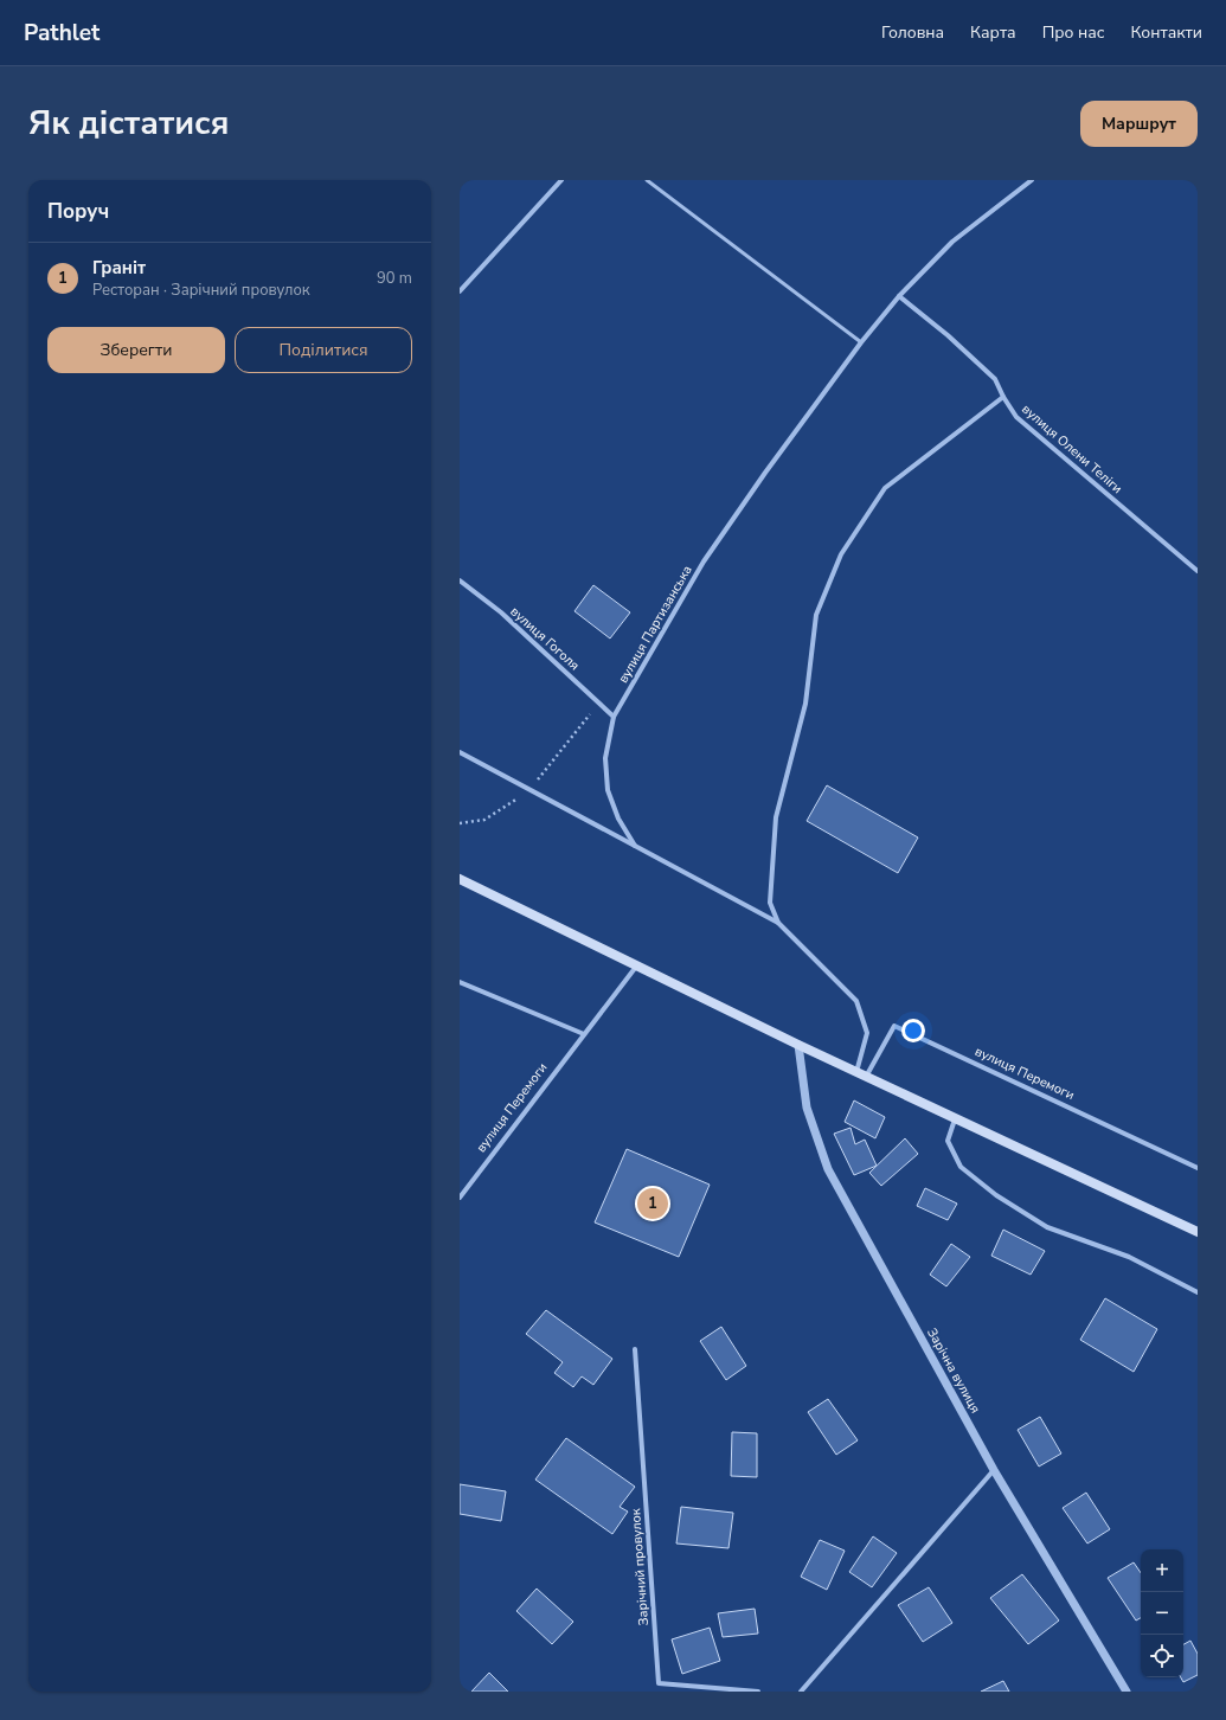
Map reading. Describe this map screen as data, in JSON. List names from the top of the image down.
{
  "streets": {
    "street": [
      "вулиця Олени Теліги",
      "вулиця Партизанська",
      "вулиця Гоголя",
      "вулиця Перемоги",
      "Зарічна вулиця",
      "Зарічний провулок"
    ]
  },
  "crossings": [
    ["вулиця Олени Теліги", "вулиця Партизанська"],
    ["вулиця Партизанська", "вулиця Гоголя"]
  ],
  "page": {
    "header": "Pathlet",
    "nav": [
      "Головна",
      "Карта",
      "Про нас",
      "Контакти"
    ],
    "title": "Як дістатися",
    "buttons": [
      "Маршрут",
      ["Зберегти", "Поділитися"]
    ],
    "heading": "Поруч",
    "list": [
      {
        "mark": "1",
        "name": "Граніт",
        "note": "Ресторан · Зарічний провулок",
        "value": "90 m"
      }
    ],
    "pins": "1",
    "map_buttons": ["+", "−"]
  }
}
